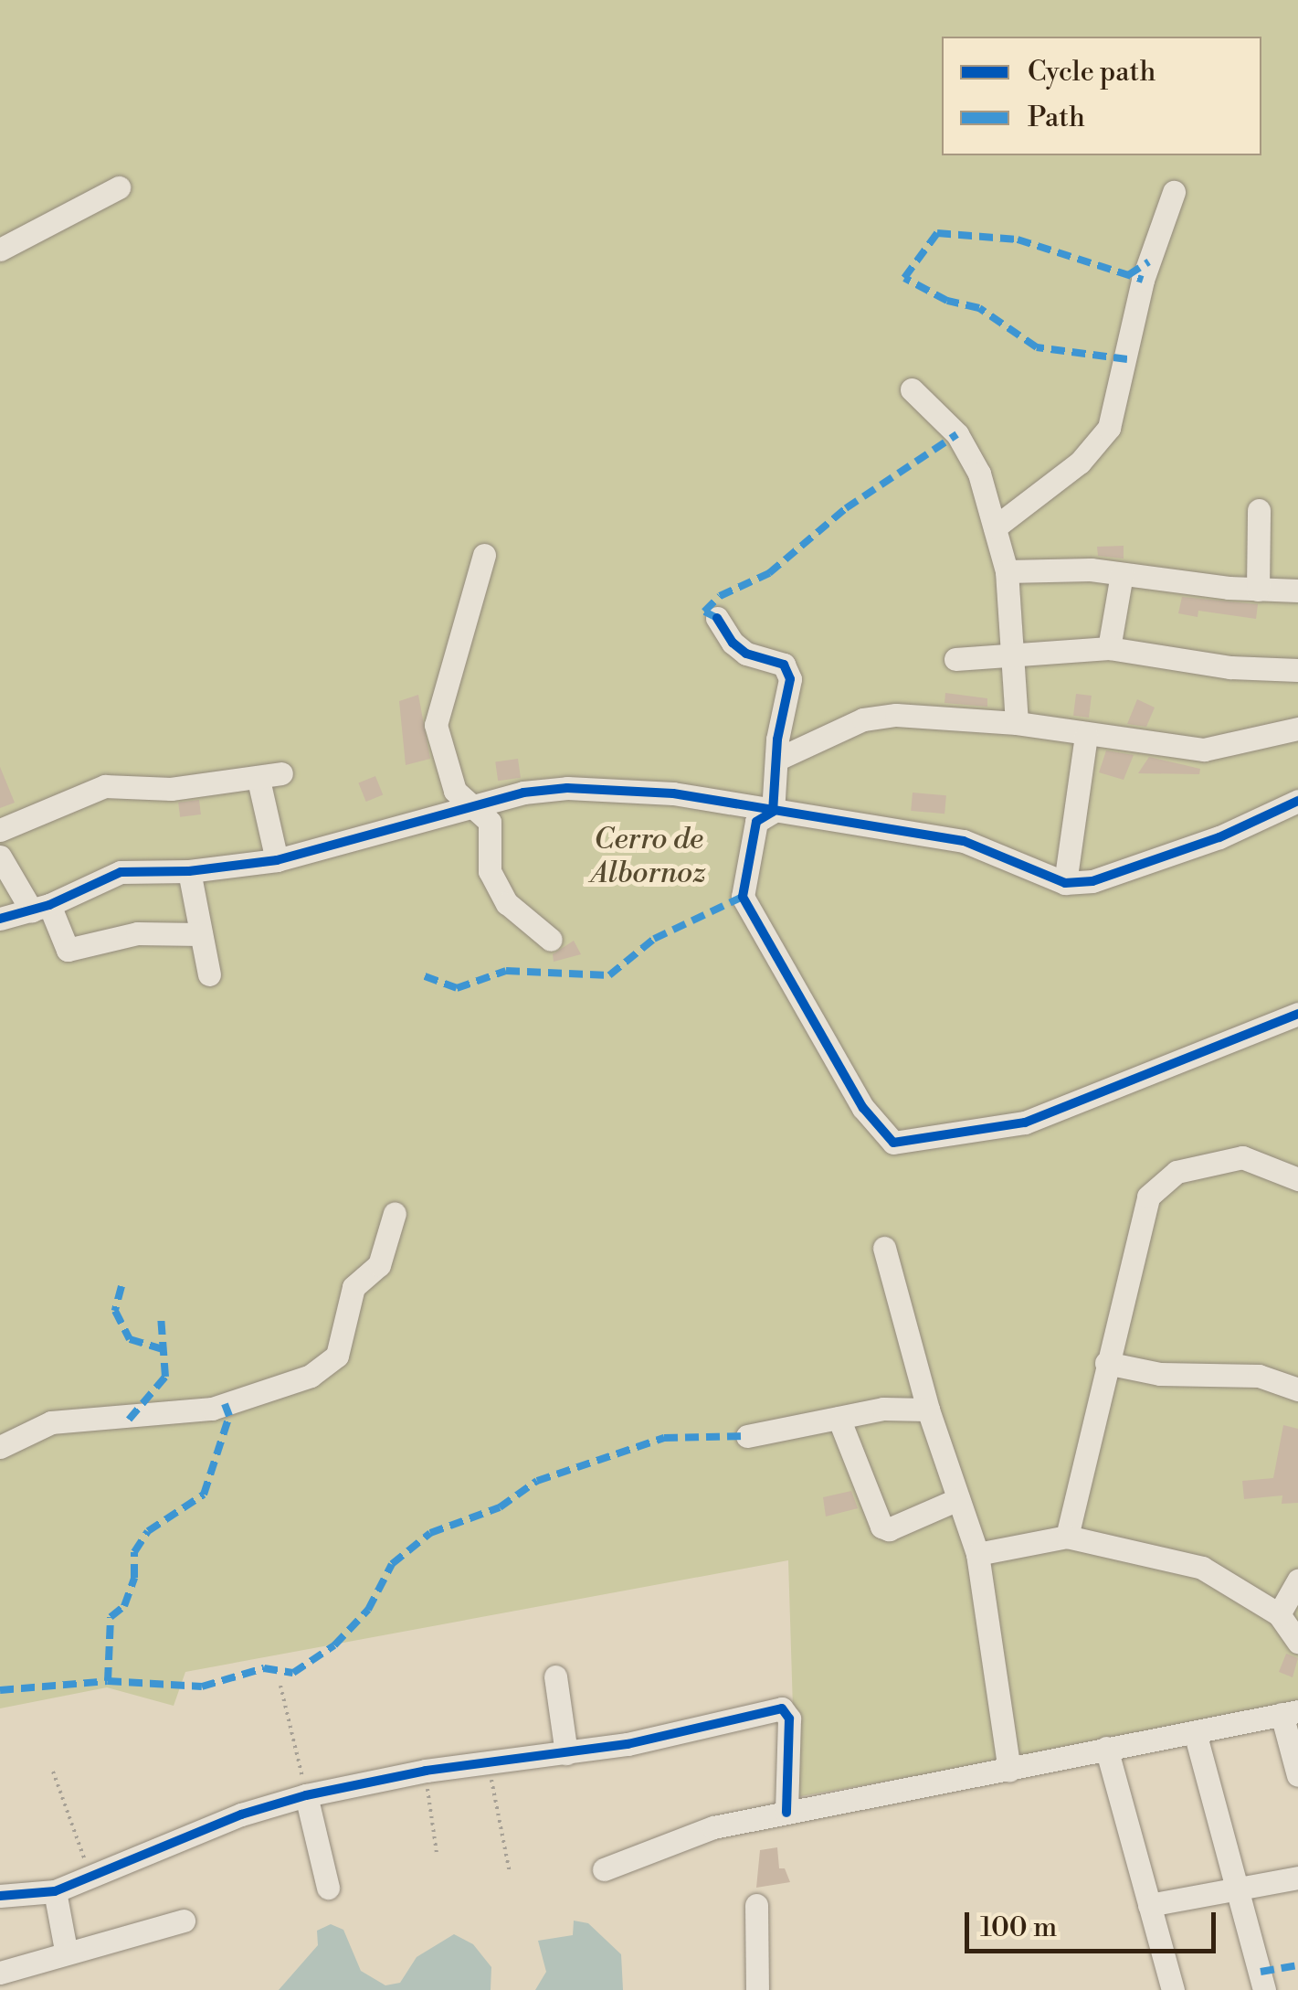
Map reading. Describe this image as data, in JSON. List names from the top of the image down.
{
  "parks": ["Cerro de Albornoz"],
  "legend": ["Cycle path", "Path"],
  "scale_bar": "100 m"
}
